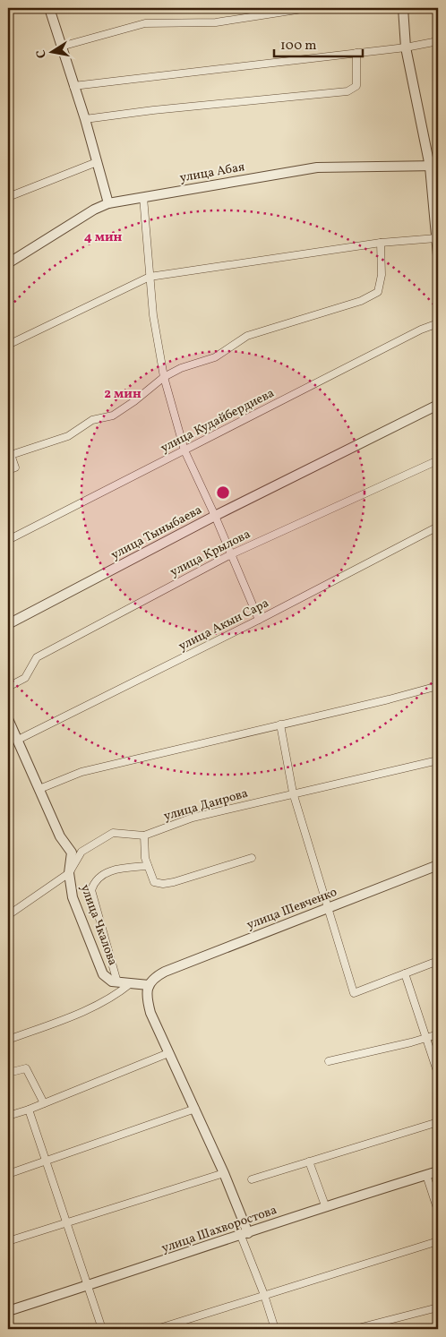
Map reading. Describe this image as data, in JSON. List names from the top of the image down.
{
  "streets": {
    "street": [
      "улица Абая",
      "улица Кудайбердиева",
      "улица Тыныбаева",
      "улица Крылова",
      "улица Акын Сара",
      "улица Даирова",
      "улица Шевченко",
      "улица Чкалова",
      "улица Шахворостова"
    ]
  },
  "crossings": [
    ["улица Акын Сара", "улица Чкалова"],
    ["улица Даирова", "улица Чкалова"],
    ["улица Шевченко", "улица Чкалова"]
  ],
  "scale_bar": "100 m",
  "north": "left",
  "rings": ["4 мин", "2 мин"]
}
